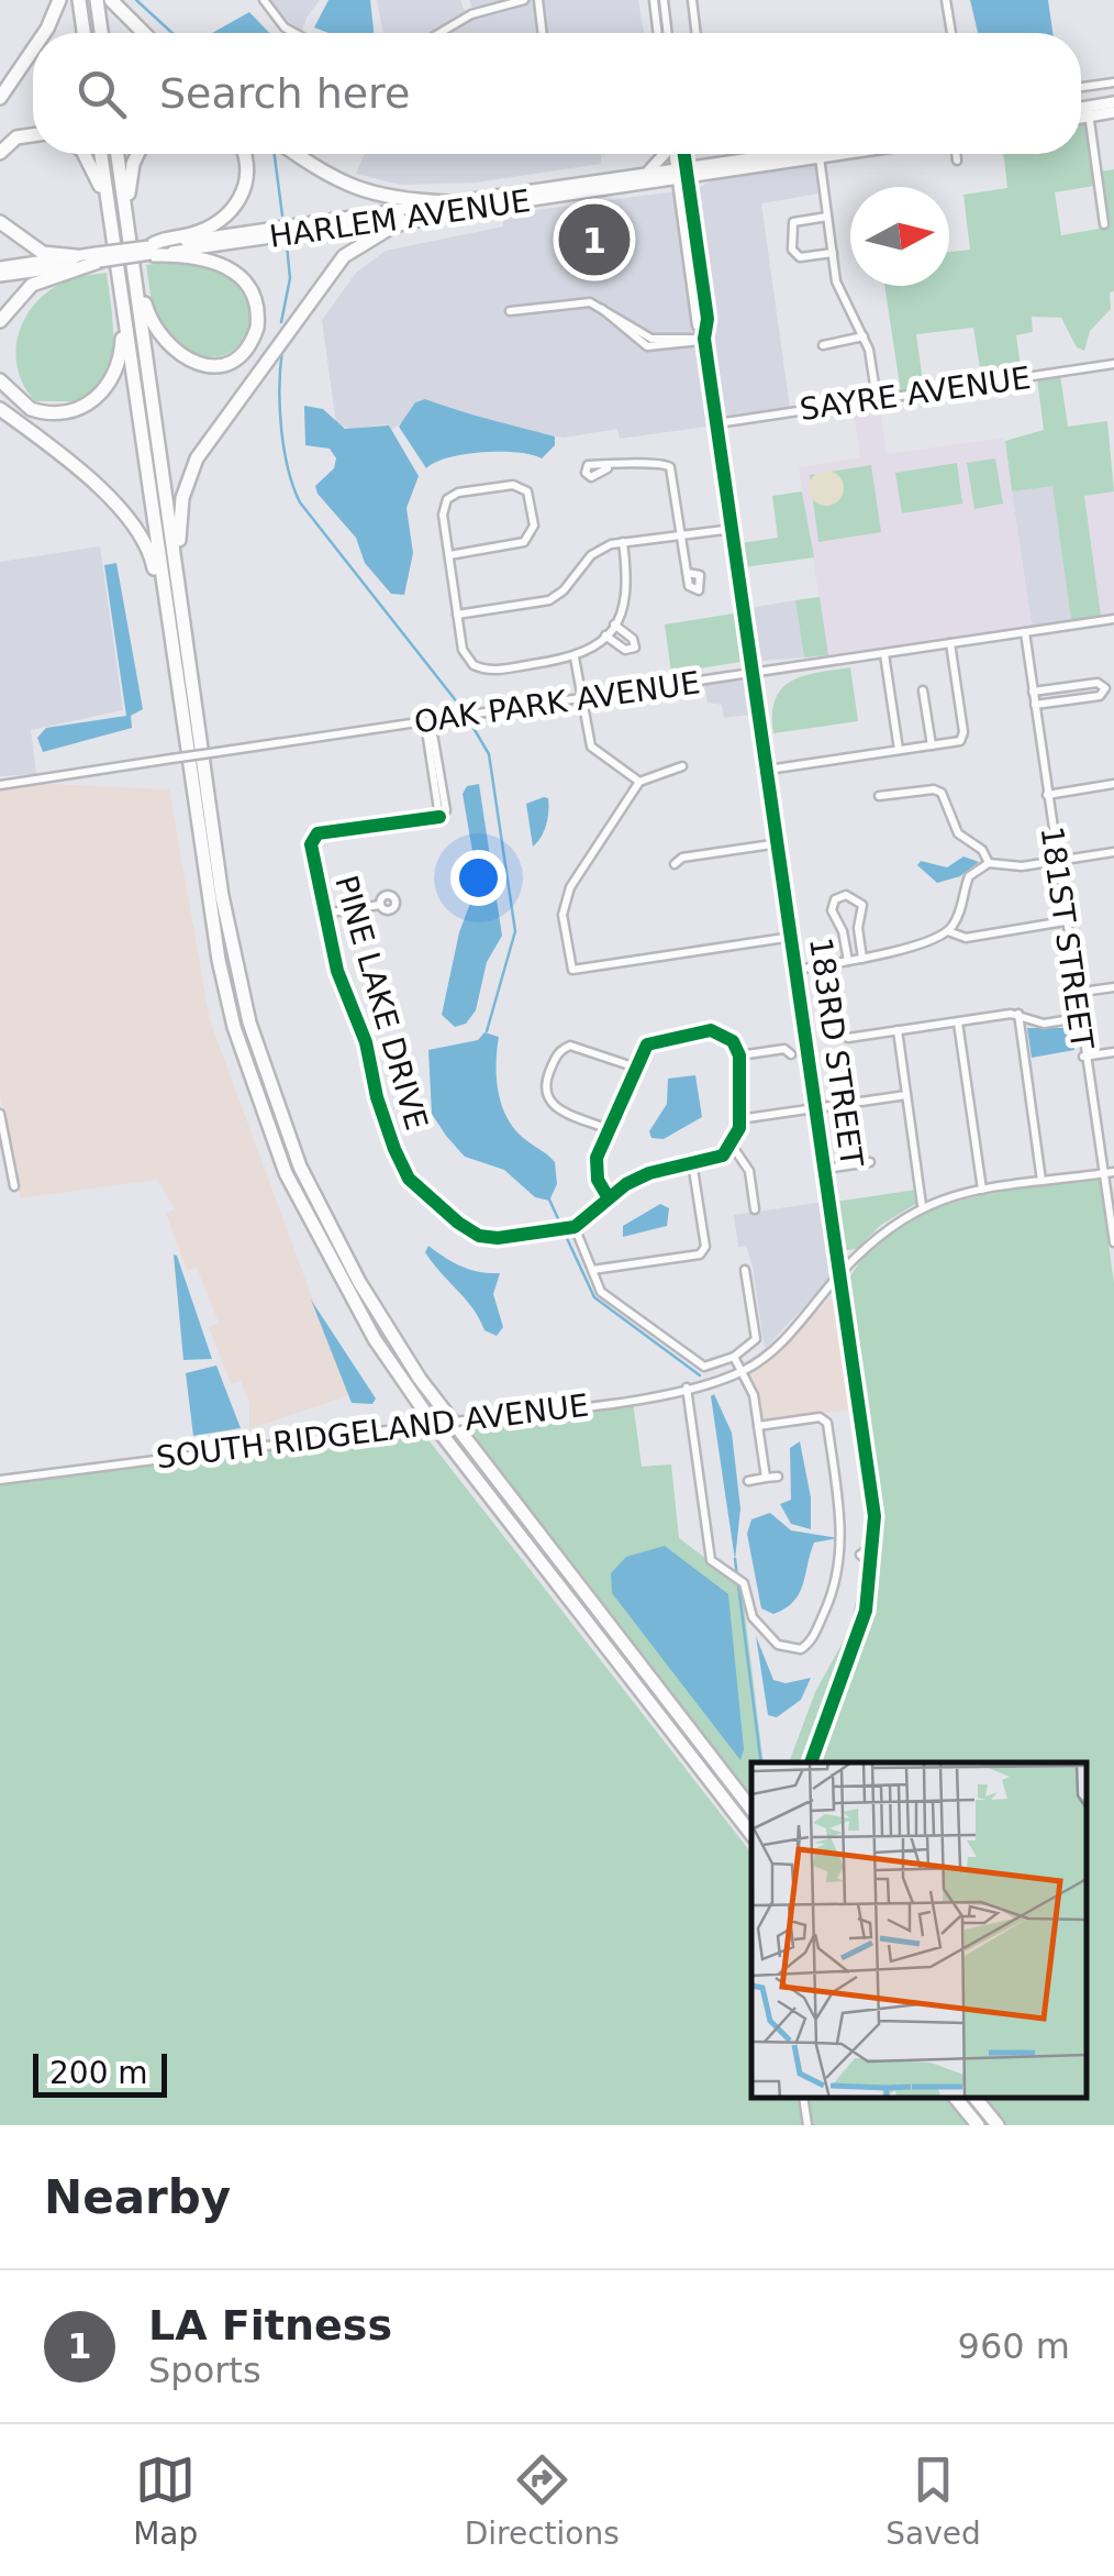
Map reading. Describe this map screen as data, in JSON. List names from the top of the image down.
{
  "streets": {
    "main road": ["HARLEM AVENUE"],
    "street": [
      "SAYRE AVENUE",
      "OAK PARK AVENUE",
      "181ST STREET",
      "PINE LAKE DRIVE",
      "183RD STREET",
      "SOUTH RIDGELAND AVENUE"
    ]
  },
  "crossings": [
    ["HARLEM AVENUE", "183RD STREET"],
    ["SAYRE AVENUE", "183RD STREET"],
    ["OAK PARK AVENUE", "181ST STREET"],
    ["OAK PARK AVENUE", "PINE LAKE DRIVE"],
    ["OAK PARK AVENUE", "183RD STREET"]
  ],
  "scale_bar": "200 m",
  "north": "right",
  "page": {
    "search": "Search here",
    "pins": "1",
    "scale": "200 m",
    "heading": "Nearby",
    "list": [
      {
        "mark": "1",
        "name": "LA Fitness",
        "note": "Sports",
        "value": "960 m"
      }
    ],
    "nav": ["Map", "Directions", "Saved"]
  }
}
